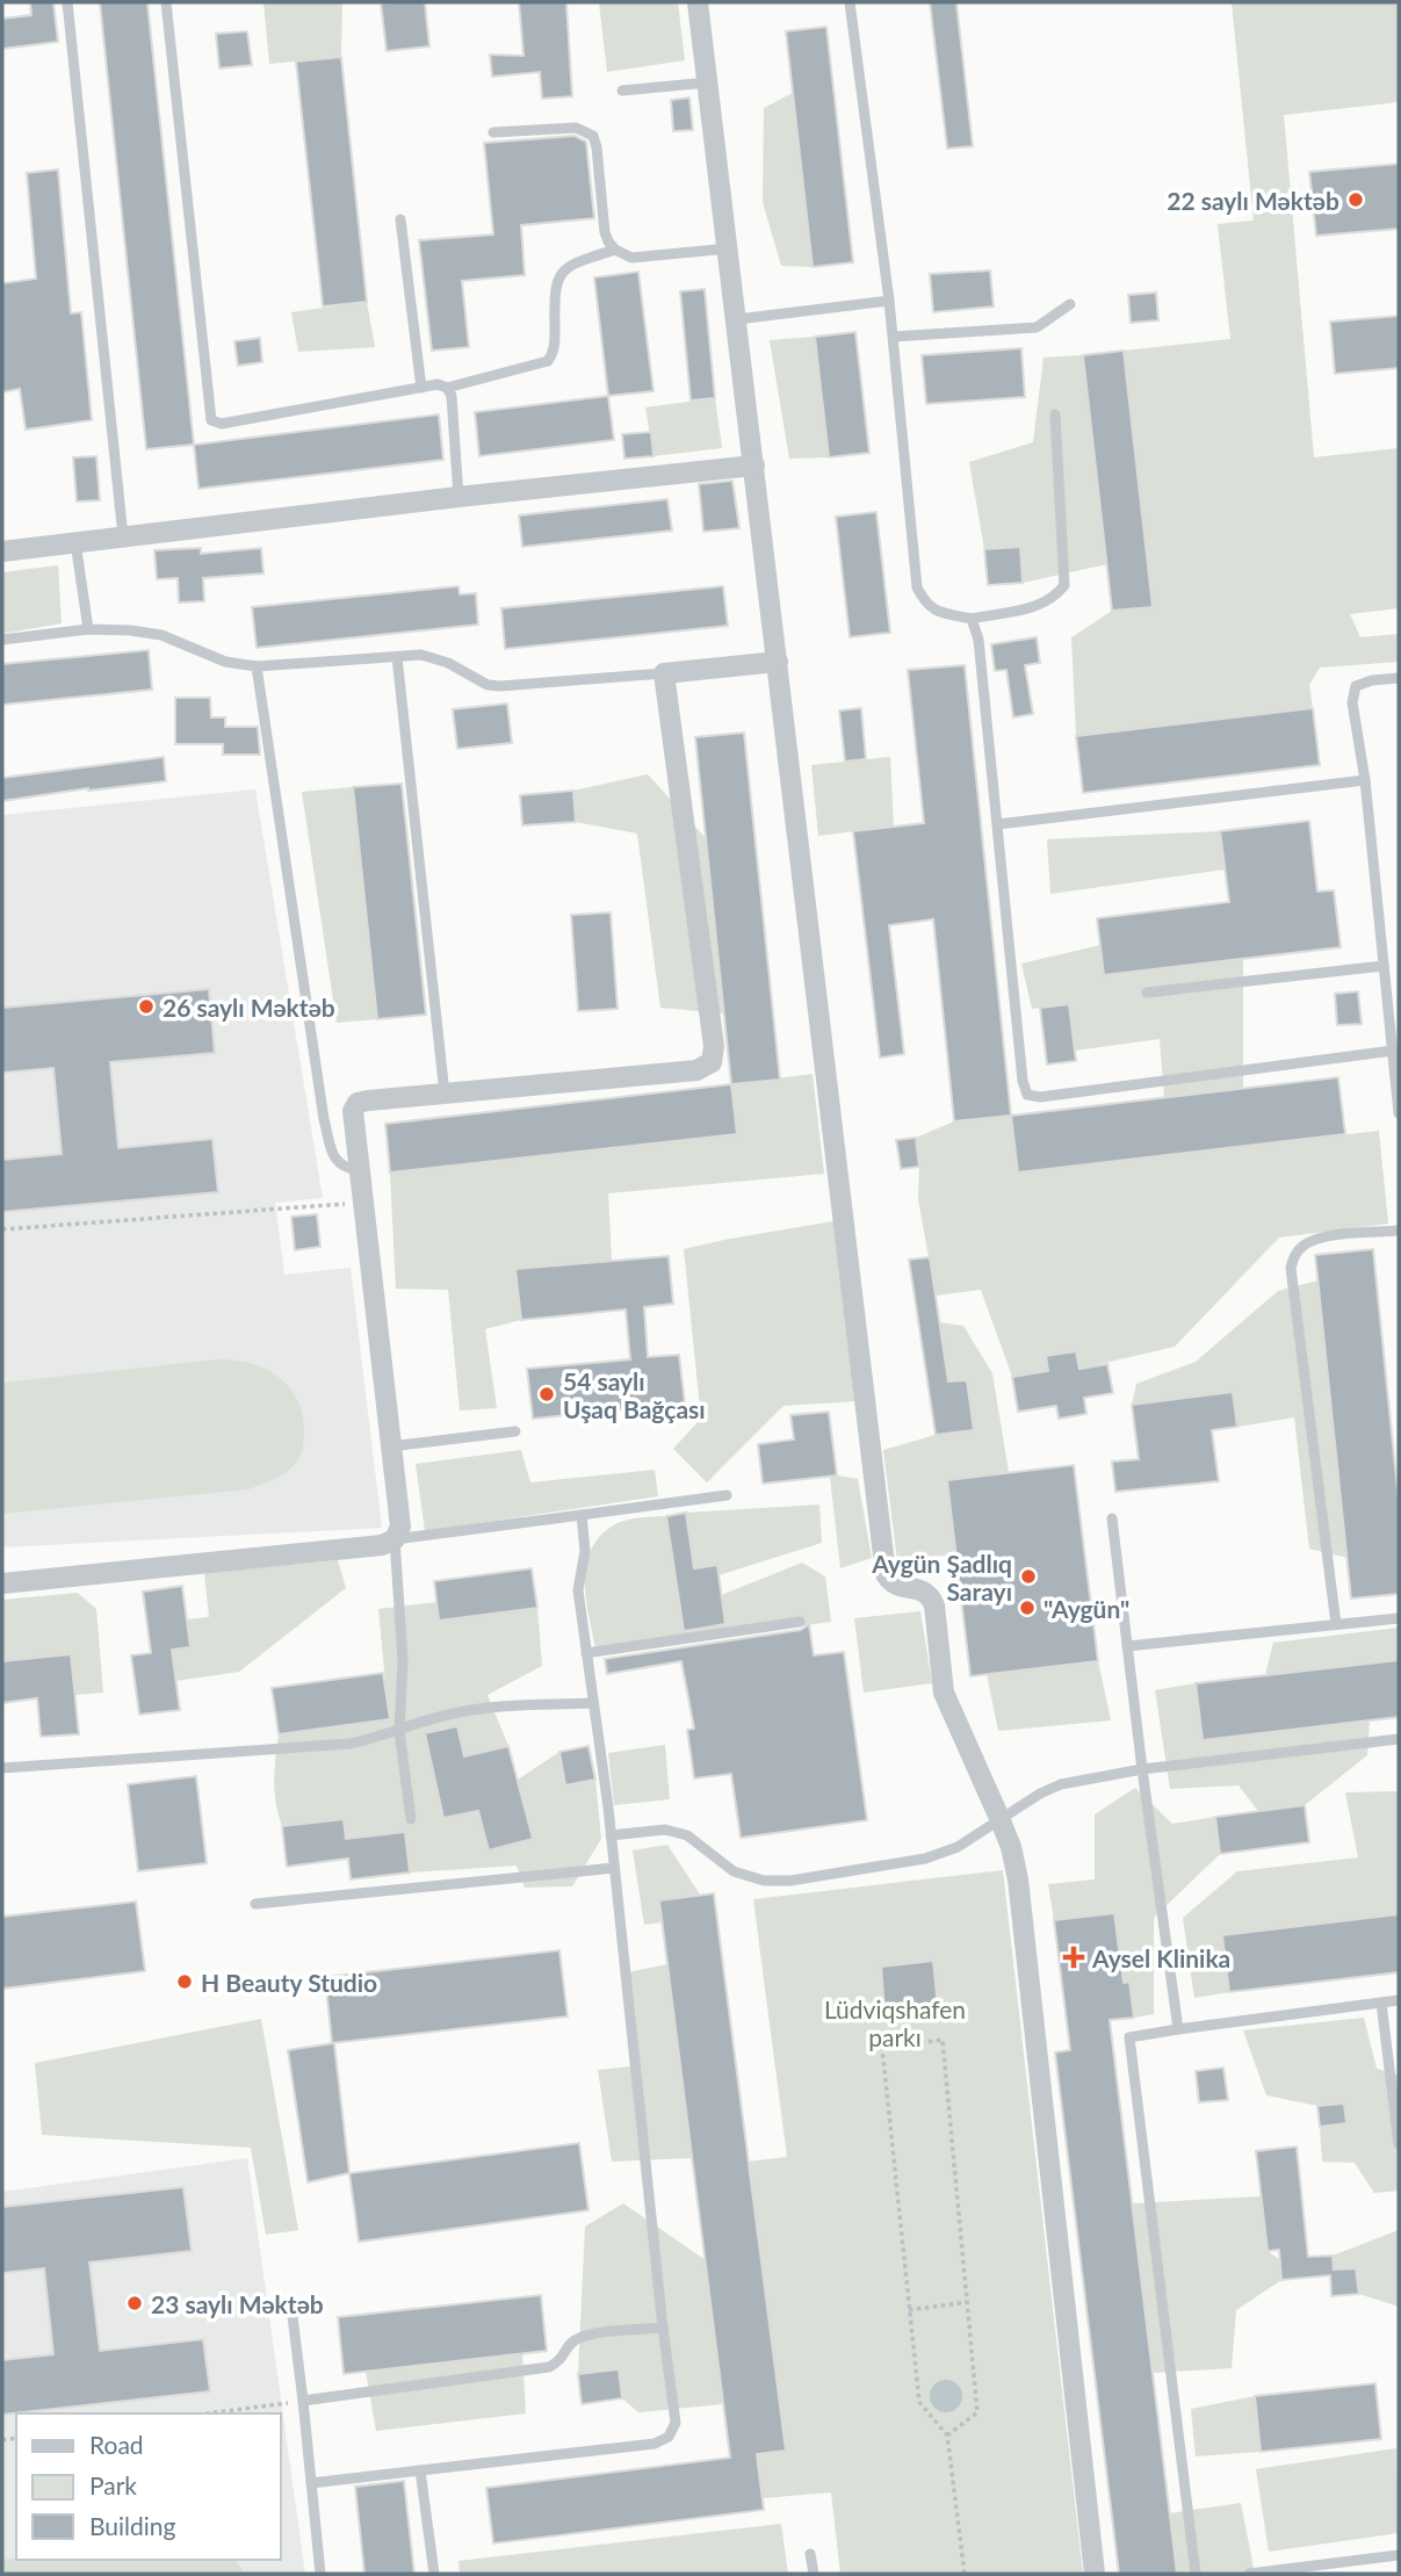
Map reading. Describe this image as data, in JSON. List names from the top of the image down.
{
  "parks": ["Lüdviqshafen parkı"],
  "places": {
    "other": [
      "22 saylı Məktəb",
      "26 saylı Məktəb",
      "54 saylı Uşaq Bağçası",
      "Aygün Şadlıq Sarayı",
      "\"Aygün\"",
      "H Beauty Studio",
      "23 saylı Məktəb"
    ],
    "health": ["Aysel Klinika"]
  },
  "legend": ["Road", "Park", "Building"]
}
